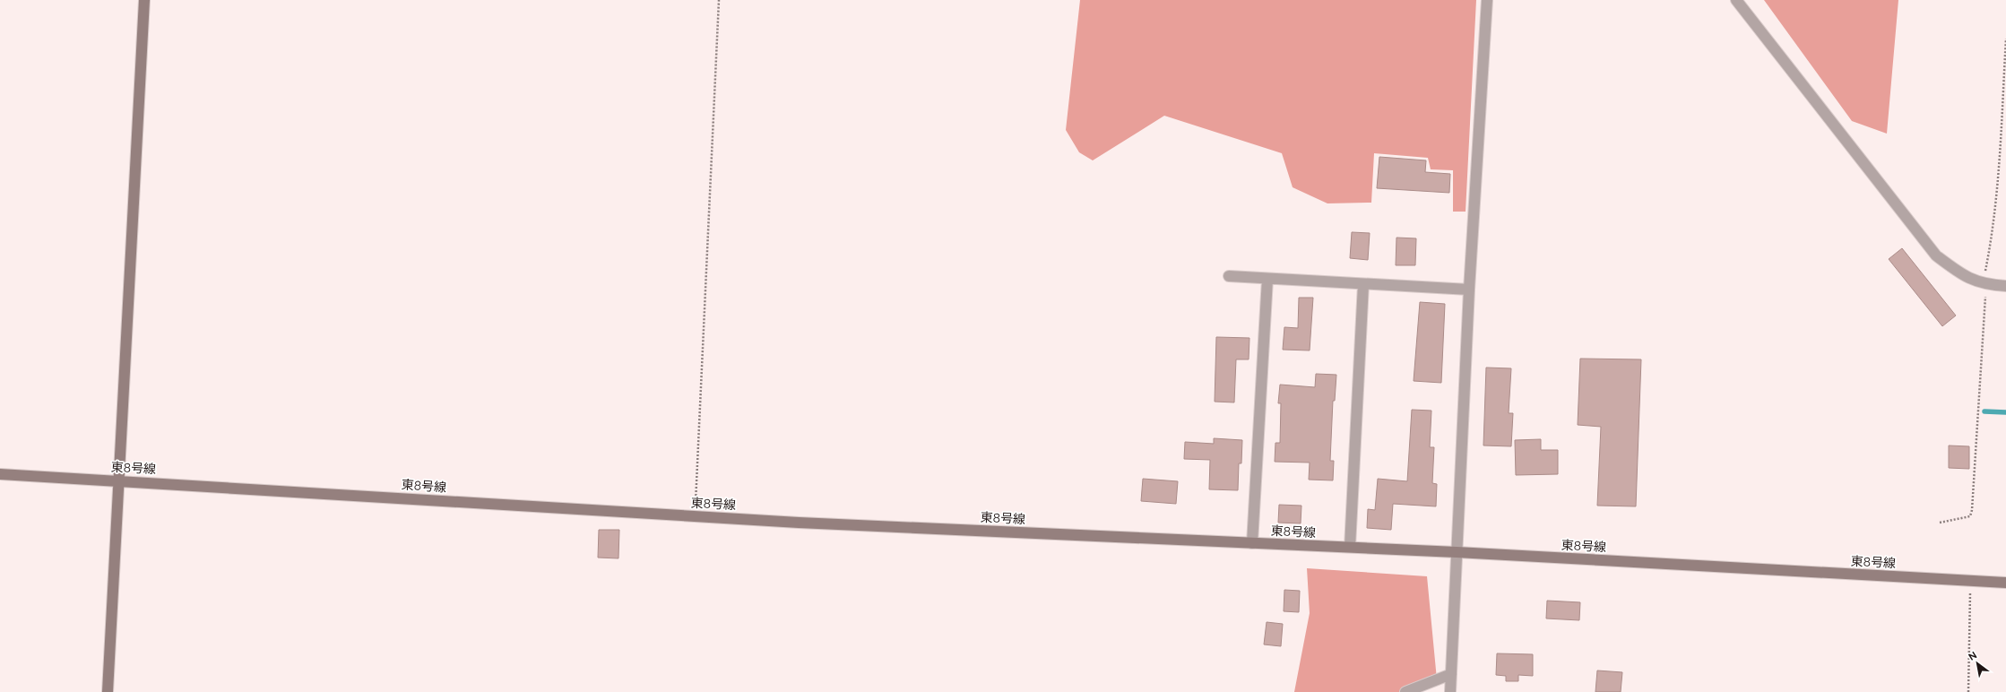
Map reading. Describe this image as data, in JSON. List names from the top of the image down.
{
  "streets": {
    "street": ["東8号線"]
  },
  "north": "top left"
}
